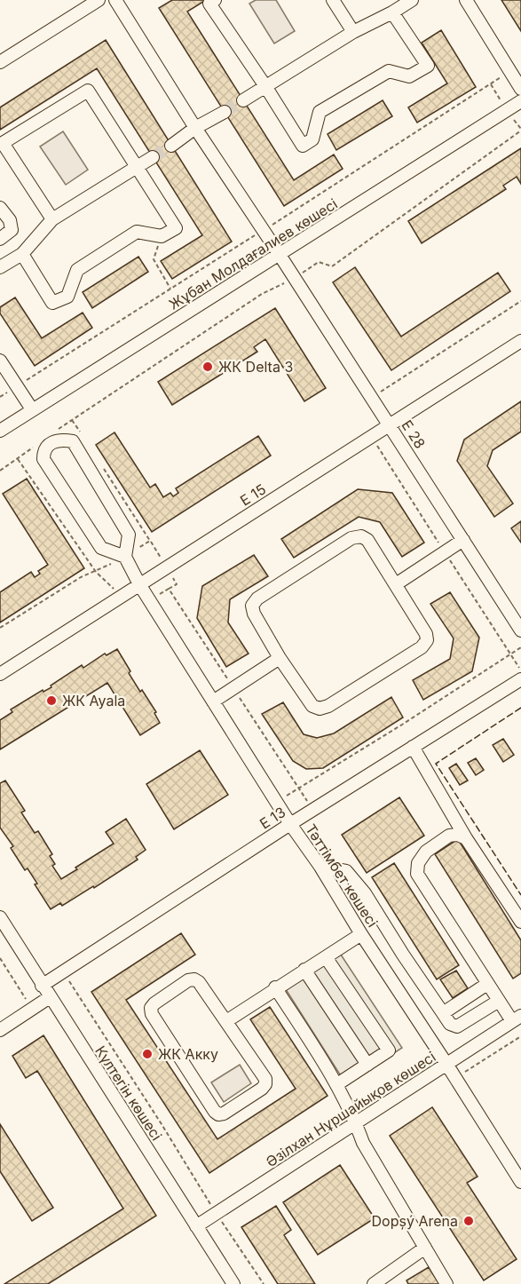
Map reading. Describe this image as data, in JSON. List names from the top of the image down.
{
  "streets": {
    "street": [
      "Жұбан Молдағалиев көшесі",
      "E 28",
      "E 15",
      "E 13",
      "Тәттімбет көшесі",
      "Күлтегін көшесі",
      "Әзілхан Нұршайықов көшесі"
    ]
  },
  "crossings": [
    ["Жұбан Молдағалиев көшесі", "E 28"],
    ["E 28", "E 15"],
    ["E 15", "Тәттімбет көшесі"],
    ["E 13", "Тәттімбет көшесі"],
    ["E 13", "Күлтегін көшесі"],
    ["Тәттімбет көшесі", "Әзілхан Нұршайықов көшесі"],
    ["Күлтегін көшесі", "Әзілхан Нұршайықов көшесі"]
  ],
  "places": [
    "ЖК Delta 3",
    "ЖК Ayala",
    "ЖК Акку",
    "Dopșý Arena"
  ]
}
